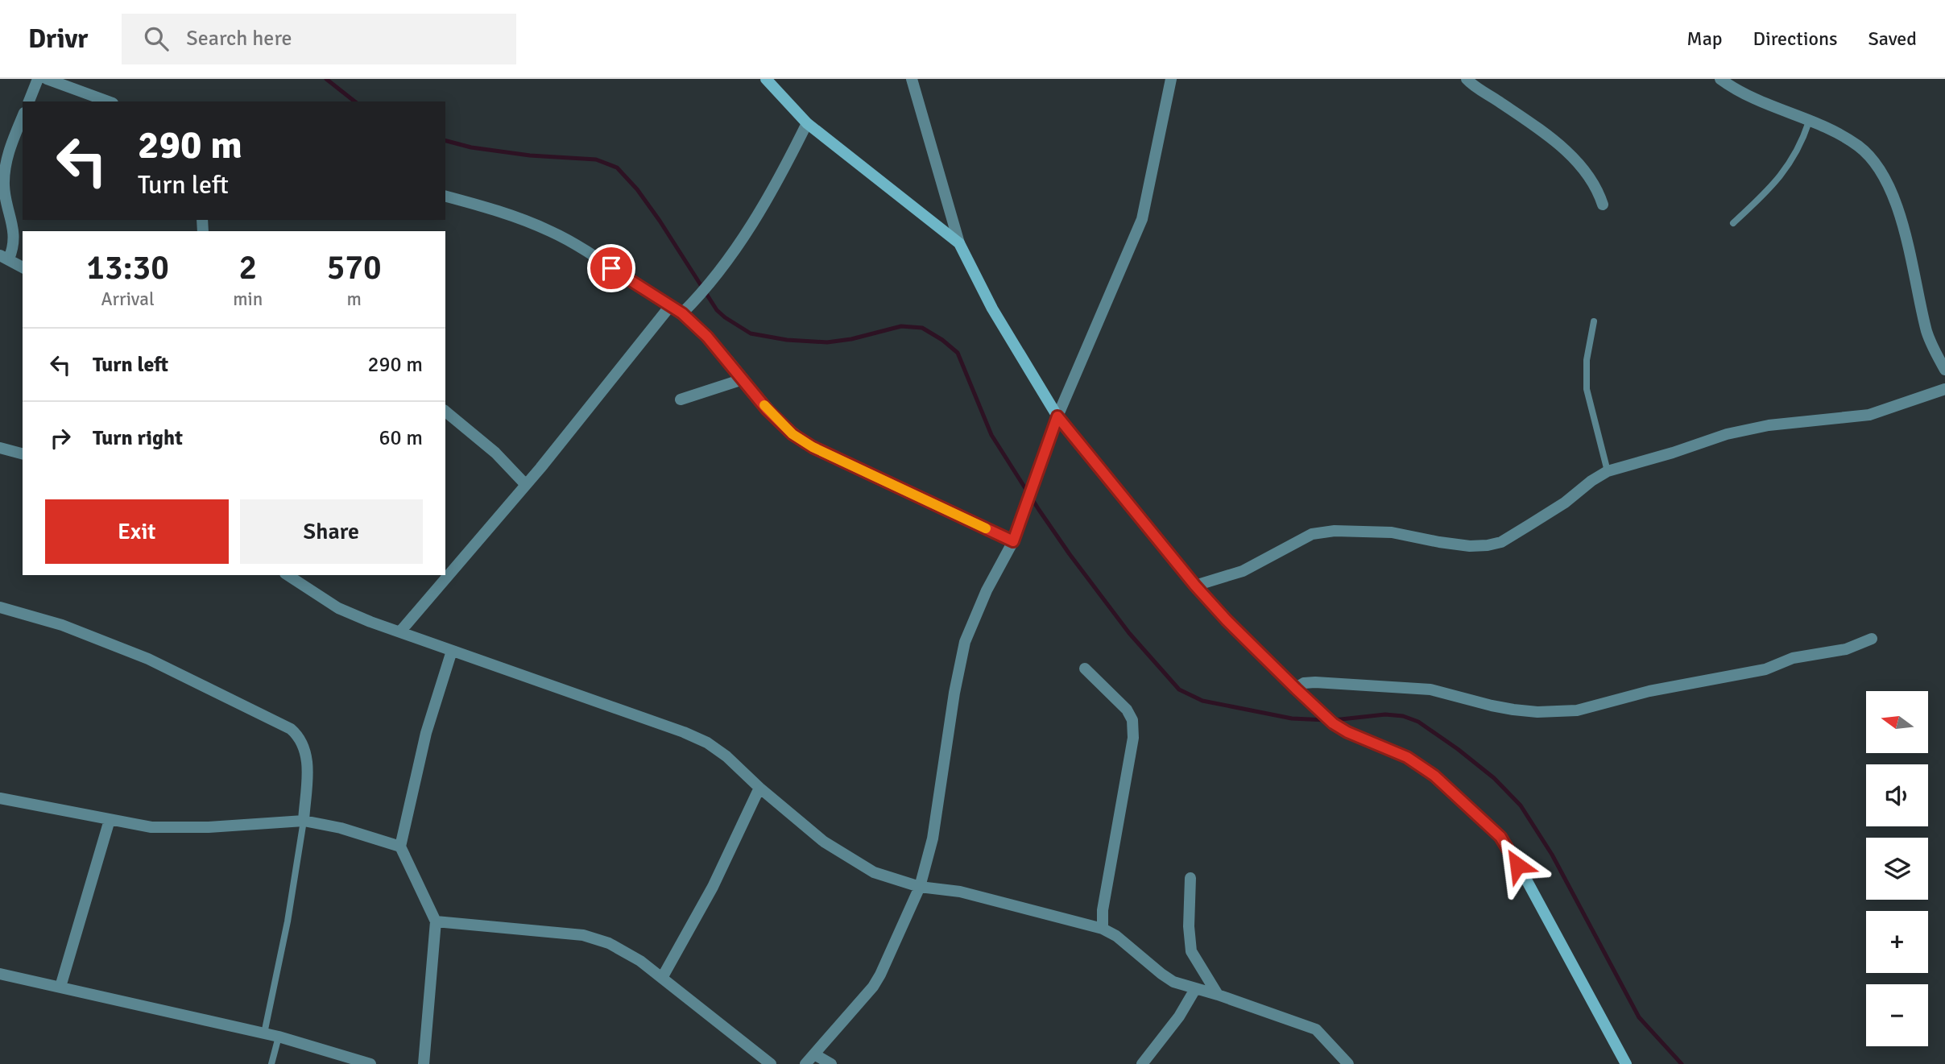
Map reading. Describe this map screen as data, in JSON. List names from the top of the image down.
{
  "north": "left",
  "page": {
    "header": "Drivr",
    "search": "Search here",
    "nav": ["Map", "Directions", "Saved"],
    "turn": ["290 m", "Turn left"],
    "eta": [
      "13:30",
      "Arrival",
      "2",
      "min",
      "570",
      "m"
    ],
    "list": [
      {
        "name": "Turn left",
        "value": "290 m"
      },
      {
        "name": "Turn right",
        "value": "60 m"
      }
    ],
    "buttons": ["Exit", "Share"],
    "map_buttons": ["+", "−"]
  }
}
